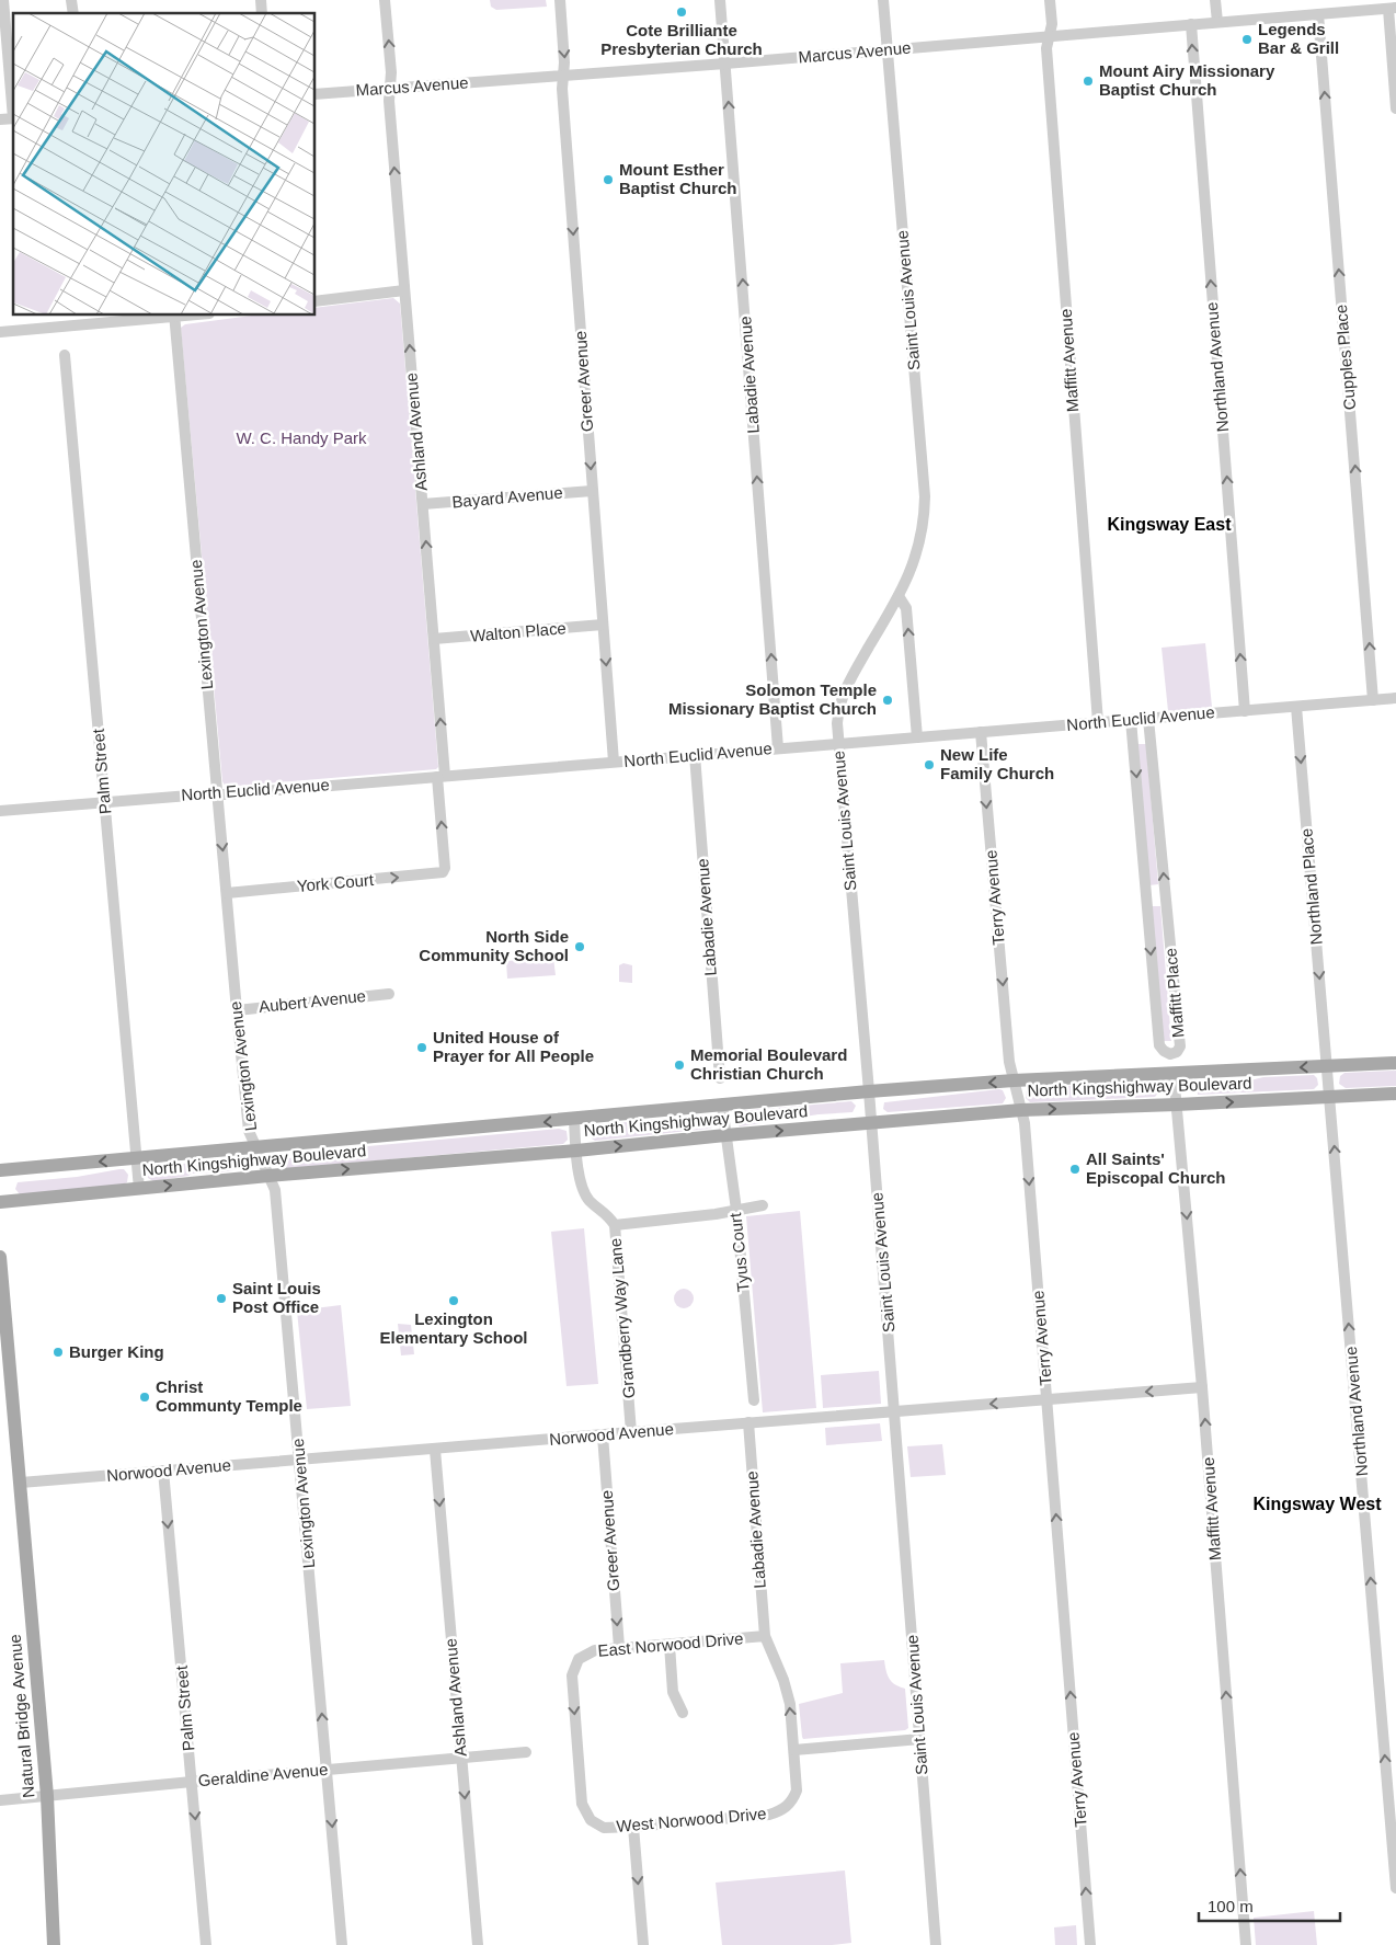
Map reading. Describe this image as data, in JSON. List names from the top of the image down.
{
  "streets": {
    "main road": ["North Kingshighway Boulevard", "Natural Bridge Avenue"],
    "street": [
      "Marcus Avenue",
      "Saint Louis Avenue",
      "Cupples Place",
      "Maffitt Avenue",
      "Northland Avenue",
      "Labadie Avenue",
      "Greer Avenue",
      "Ashland Avenue",
      "Bayard Avenue",
      "Lexington Avenue",
      "Walton Place",
      "North Euclid Avenue",
      "Palm Street",
      "York Court",
      "Northland Place",
      "Terry Avenue",
      "Maffitt Place",
      "Aubert Avenue",
      "Tyus Court",
      "Grandberry Way Lane",
      "Norwood Avenue",
      "East Norwood Drive",
      "Geraldine Avenue",
      "West Norwood Drive"
    ]
  },
  "crossings": [
    ["Marcus Avenue", "Saint Louis Avenue"],
    ["Marcus Avenue", "Cupples Place"],
    ["Marcus Avenue", "Maffitt Avenue"],
    ["Marcus Avenue", "Northland Avenue"],
    ["Marcus Avenue", "Labadie Avenue"],
    ["Marcus Avenue", "Greer Avenue"],
    ["Marcus Avenue", "Ashland Avenue"],
    ["Saint Louis Avenue", "North Euclid Avenue"],
    ["Saint Louis Avenue", "North Kingshighway Boulevard"],
    ["Saint Louis Avenue", "Norwood Avenue"],
    ["Cupples Place", "North Euclid Avenue"],
    ["Maffitt Avenue", "North Euclid Avenue"],
    ["Maffitt Avenue", "North Kingshighway Boulevard"],
    ["Maffitt Avenue", "Norwood Avenue"],
    ["Northland Avenue", "North Euclid Avenue"],
    ["Northland Avenue", "Northland Place"],
    ["Northland Avenue", "North Kingshighway Boulevard"],
    ["Labadie Avenue", "North Euclid Avenue"],
    ["Labadie Avenue", "Norwood Avenue"],
    ["Labadie Avenue", "East Norwood Drive"],
    ["Labadie Avenue", "West Norwood Drive"],
    ["Greer Avenue", "Bayard Avenue"],
    ["Greer Avenue", "Walton Place"],
    ["Greer Avenue", "North Euclid Avenue"],
    ["Greer Avenue", "Norwood Avenue"],
    ["Greer Avenue", "East Norwood Drive"],
    ["Ashland Avenue", "Bayard Avenue"],
    ["Ashland Avenue", "Walton Place"],
    ["Ashland Avenue", "North Euclid Avenue"],
    ["Ashland Avenue", "York Court"],
    ["Ashland Avenue", "Norwood Avenue"],
    ["Ashland Avenue", "Geraldine Avenue"],
    ["Lexington Avenue", "North Euclid Avenue"],
    ["Lexington Avenue", "York Court"],
    ["Lexington Avenue", "Aubert Avenue"],
    ["Lexington Avenue", "North Kingshighway Boulevard"],
    ["Lexington Avenue", "Norwood Avenue"],
    ["Lexington Avenue", "Geraldine Avenue"],
    ["North Euclid Avenue", "Palm Street"],
    ["North Euclid Avenue", "Northland Place"],
    ["North Euclid Avenue", "Terry Avenue"],
    ["North Euclid Avenue", "Maffitt Place"],
    ["Palm Street", "North Kingshighway Boulevard"],
    ["Palm Street", "Norwood Avenue"],
    ["Palm Street", "Geraldine Avenue"],
    ["Northland Place", "North Kingshighway Boulevard"],
    ["Terry Avenue", "North Kingshighway Boulevard"],
    ["Terry Avenue", "Norwood Avenue"],
    ["North Kingshighway Boulevard", "Tyus Court"],
    ["North Kingshighway Boulevard", "Grandberry Way Lane"],
    ["Grandberry Way Lane", "Norwood Avenue"],
    ["Norwood Avenue", "Natural Bridge Avenue"],
    ["East Norwood Drive", "West Norwood Drive"],
    ["Natural Bridge Avenue", "Geraldine Avenue"]
  ],
  "one_way": [
    "Cupples Place",
    "Northland Avenue",
    "Labadie Avenue",
    "Greer Avenue",
    "Palm Street",
    "York Court",
    "Northland Place",
    "East Norwood Drive"
  ],
  "districts": ["Kingsway East", "Kingsway West"],
  "parks": ["W. C. Handy Park"],
  "places": [
    "Cote Brilliante Presbyterian Church",
    "Legends Bar & Grill",
    "Mount Airy Missionary Baptist Church",
    "Mount Esther Baptist Church",
    "Solomon Temple Missionary Baptist Church",
    "New Life Family Church",
    "North Side Community School",
    "United House of Prayer for All People",
    "Memorial Boulevard Christian Church",
    "All Saints' Episcopal Church",
    "Saint Louis Post Office",
    "Lexington Elementary School",
    "Burger King",
    "Christ Communty Temple"
  ],
  "scale_bar": "100 m"
}
